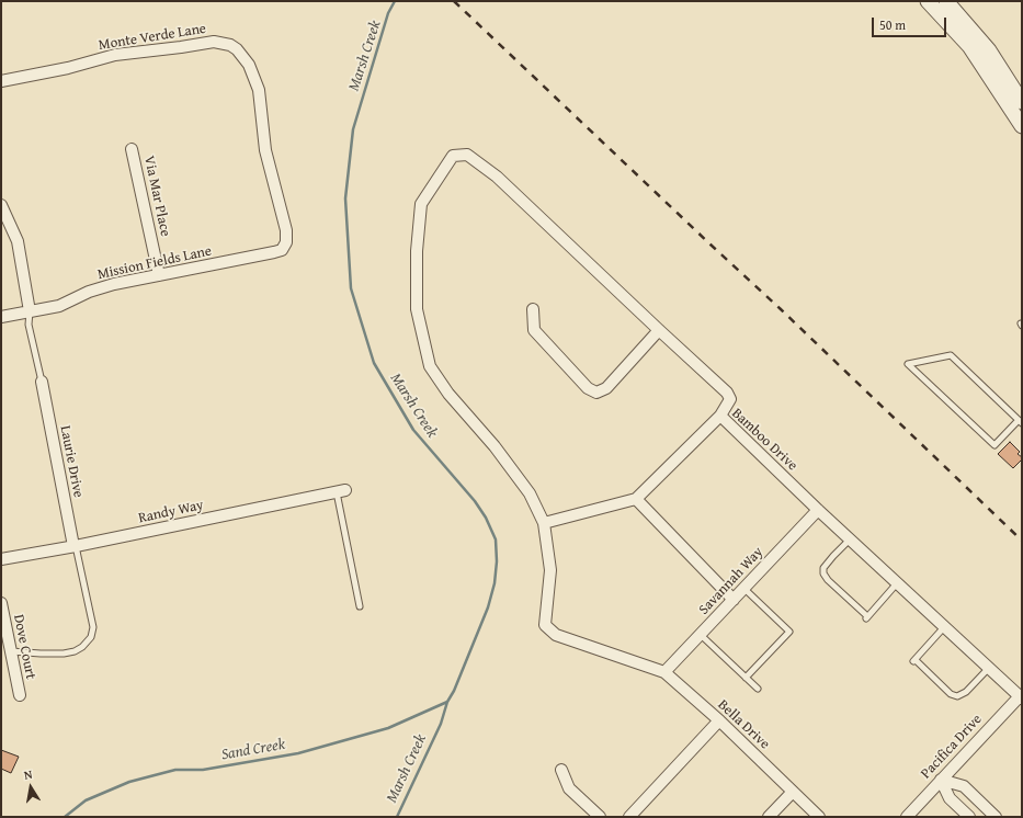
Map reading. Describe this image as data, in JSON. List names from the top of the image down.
{
  "streets": {
    "street": [
      "Monte Verde Lane",
      "Via Mar Place",
      "Mission Fields Lane",
      "Bamboo Drive",
      "Laurie Drive",
      "Randy Way",
      "Savannah Way",
      "Dove Court",
      "Bella Drive",
      "Pacifica Drive"
    ]
  },
  "crossings": [
    ["Monte Verde Lane", "Mission Fields Lane"],
    ["Via Mar Place", "Mission Fields Lane"],
    ["Bamboo Drive", "Savannah Way"],
    ["Bamboo Drive", "Bella Drive"],
    ["Bamboo Drive", "Pacifica Drive"],
    ["Laurie Drive", "Randy Way"],
    ["Savannah Way", "Bella Drive"]
  ],
  "water": ["Marsh Creek", "Sand Creek"],
  "scale_bar": "50 m",
  "north": "top"
}
